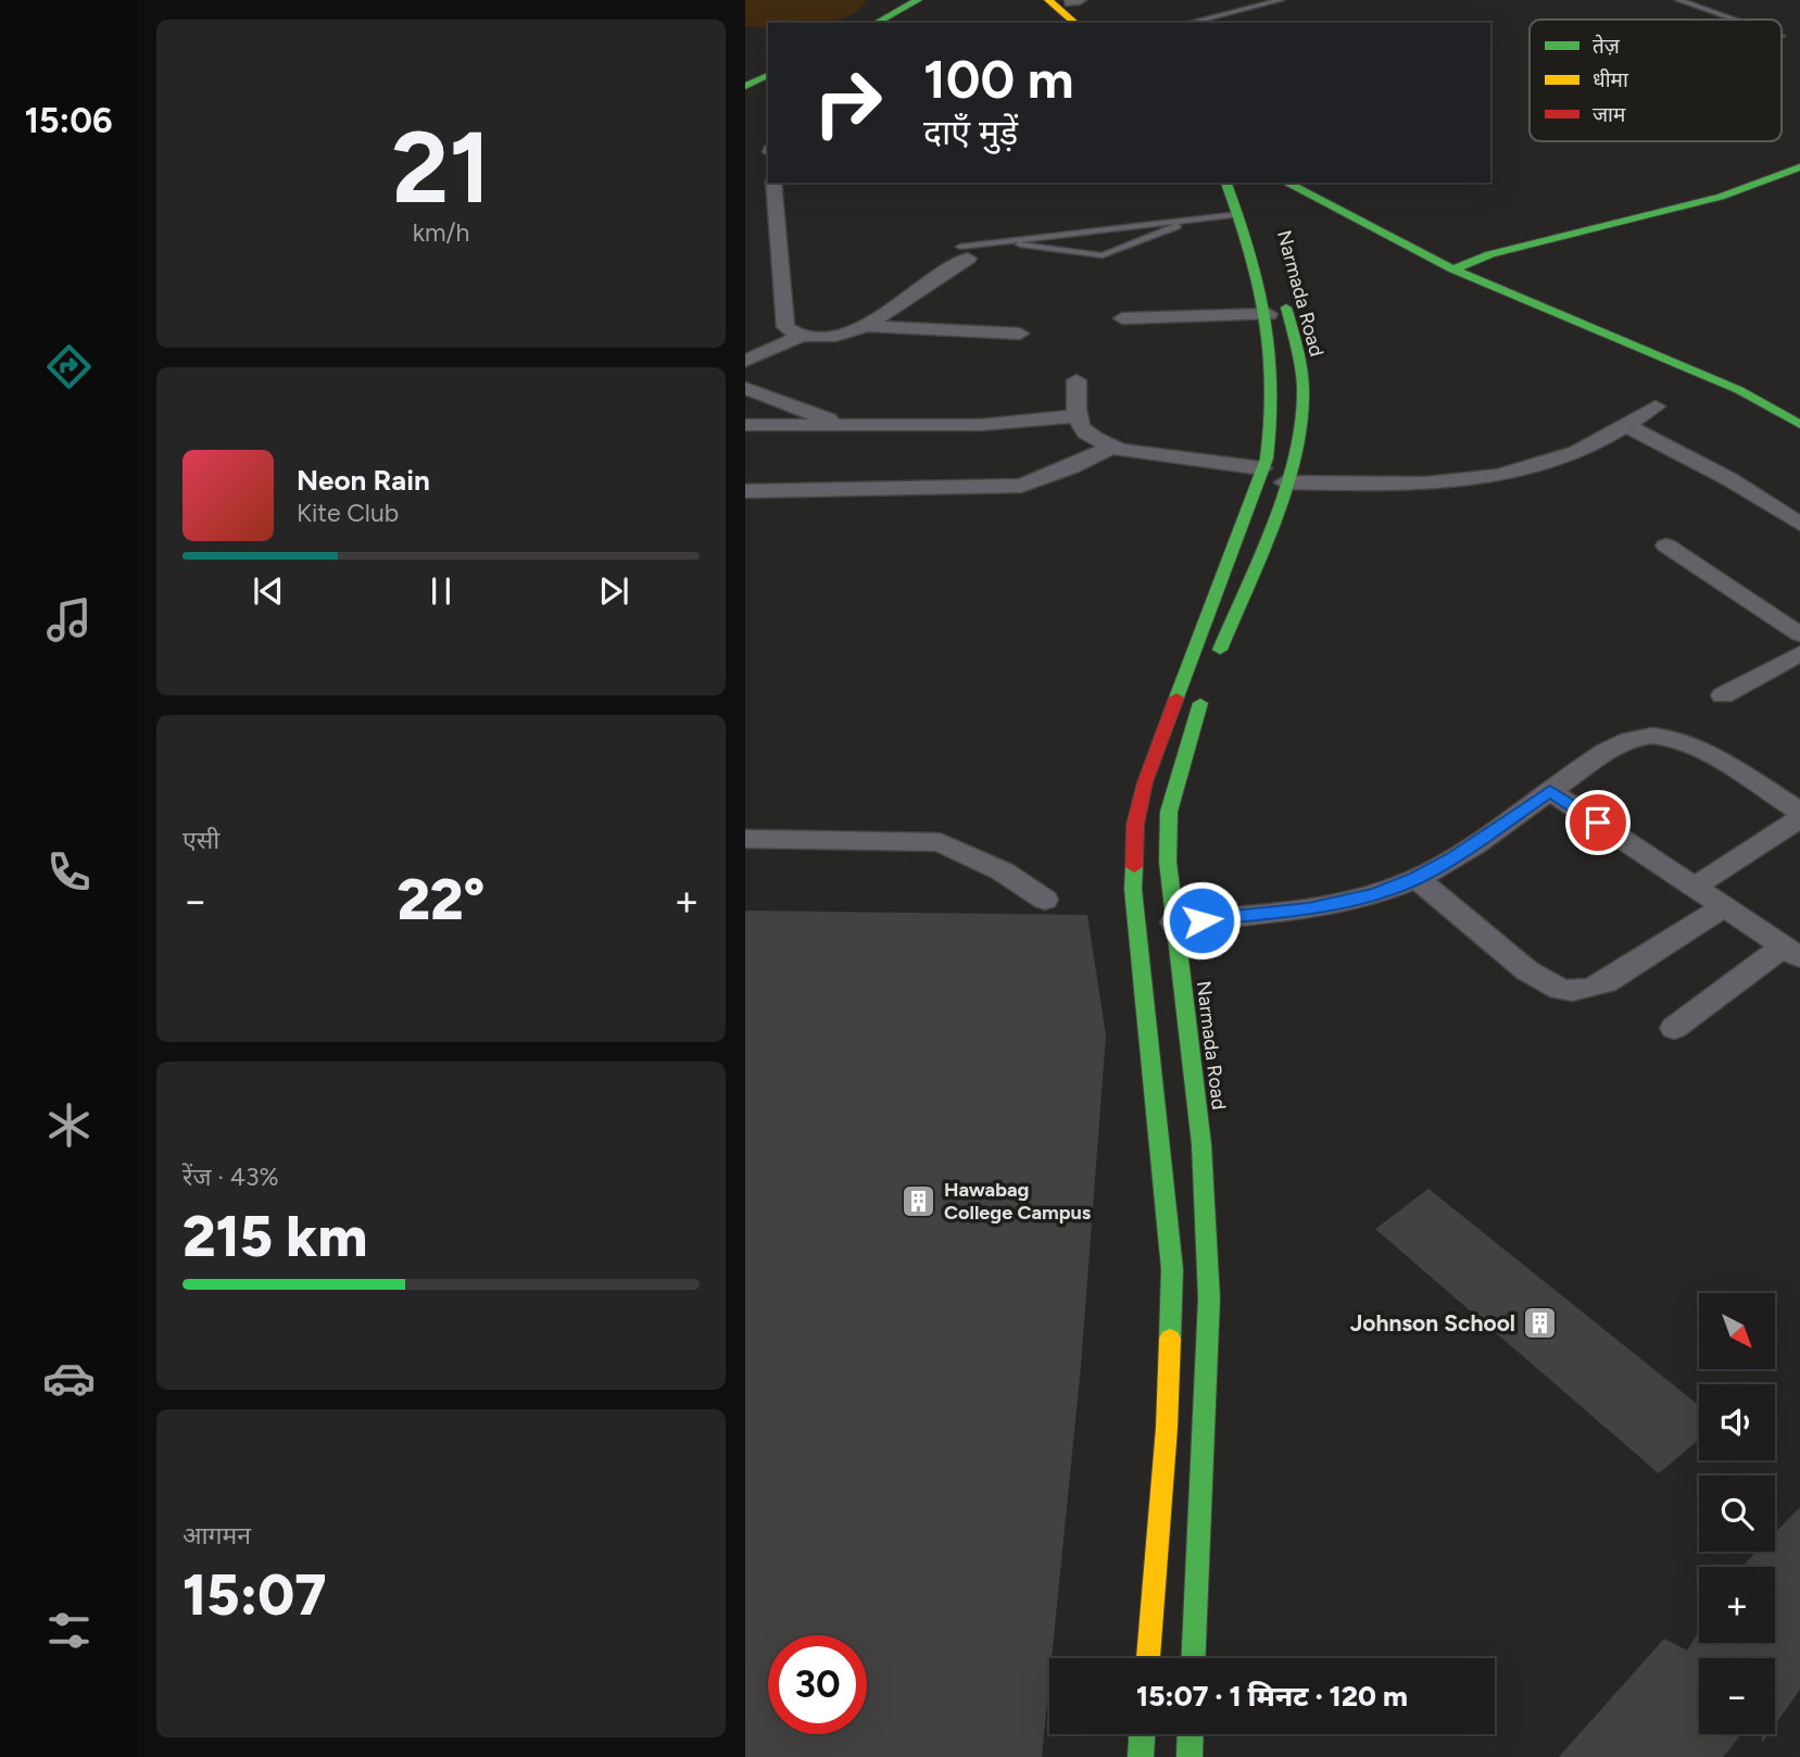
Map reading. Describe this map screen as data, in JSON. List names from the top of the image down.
{
  "streets": {
    "street": ["Narmada Road"]
  },
  "places": {
    "building": ["Hawabag College Campus", "Johnson School"]
  },
  "legend": ["तेज़", "धीमा", "जाम"],
  "north": "bottom right",
  "page": {
    "tabs": "15:06",
    "tile": [
      ["21", "km/h"],
      "एसी",
      ["रेंज · 43%", "215 km"],
      ["आगमन", "15:07"]
    ],
    "turn": ["100 m", "दाएँ मुड़ें"],
    "song": ["Neon Rain", "Kite Club"],
    "heat": ["−", "22°", "+"],
    "map_buttons": ["+", "−"],
    "limit": "30",
    "trip": "15:07 · 1 मिनट · 120 m"
  }
}
